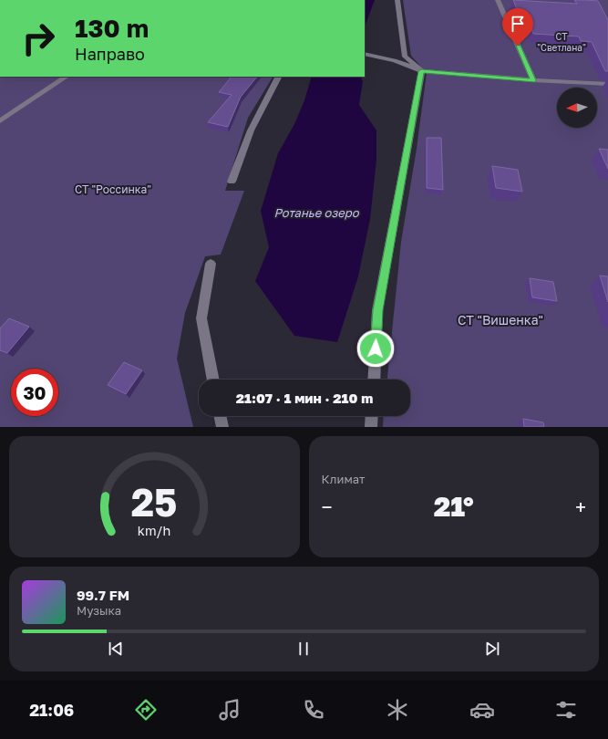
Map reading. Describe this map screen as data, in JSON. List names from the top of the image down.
{
  "water": ["Ротанье озеро"],
  "parks": ["СТ \"Светлана\"", "СТ \"Россинка\"", "СТ \"Вишенка\""],
  "north": "left",
  "page": {
    "turn": ["130 m", "Направо"],
    "limit": "30",
    "trip": "21:07 · 1 мин · 210 m",
    "tile": "Климат",
    "heat": ["−", "21°", "+"],
    "song": ["99.7 FM", "Музыка"],
    "tabs": "21:06",
    "gauge": ["25", "km/h"]
  }
}
